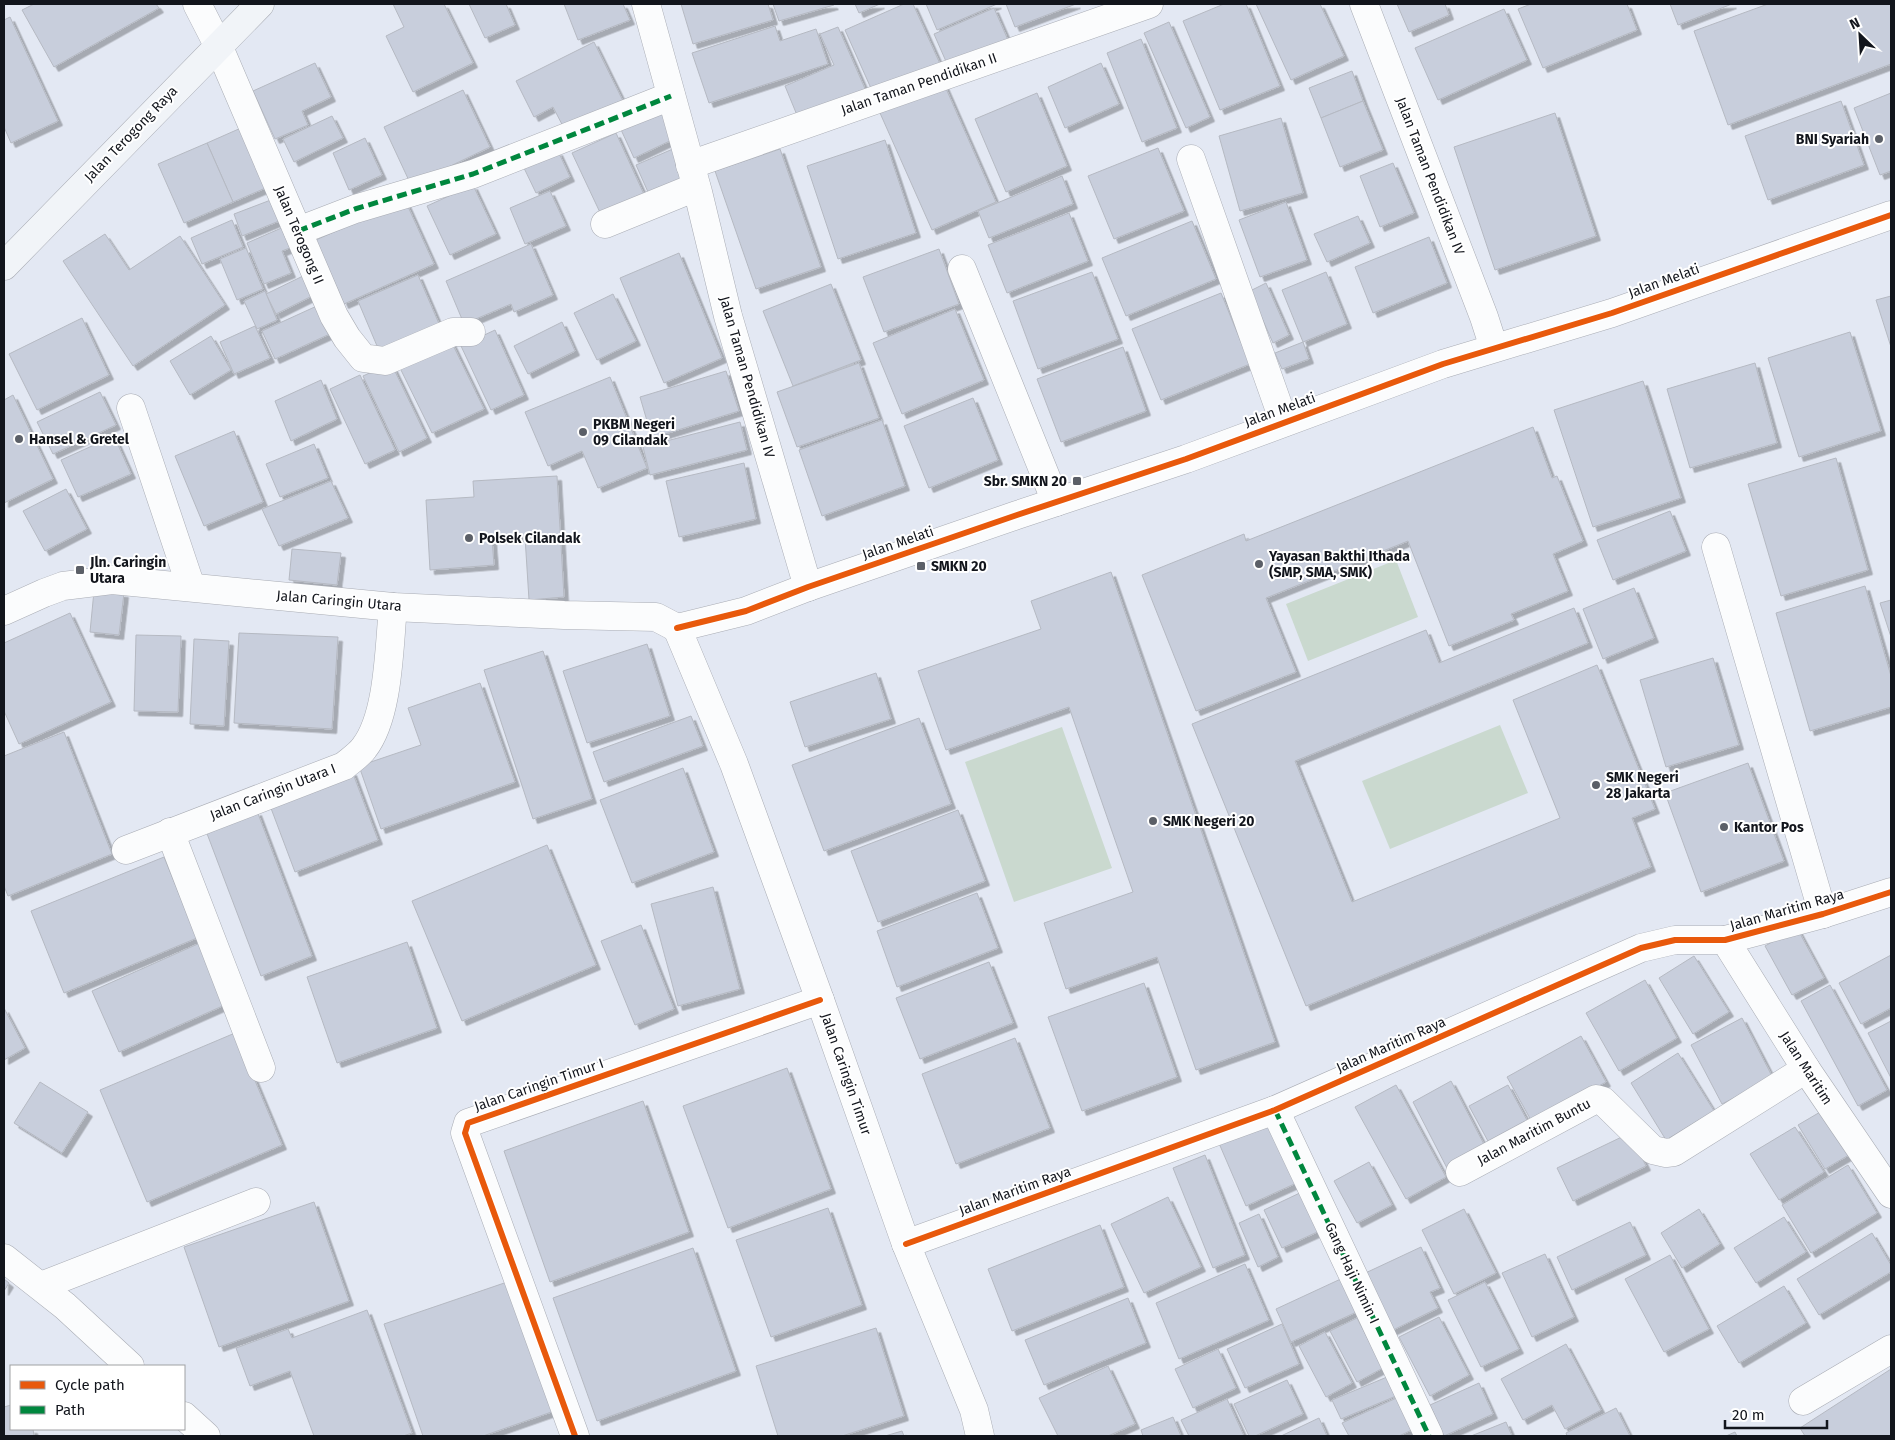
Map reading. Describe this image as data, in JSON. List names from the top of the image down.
{
  "streets": {
    "street": [
      "Jalan Taman Pendidikan II",
      "Jalan Terogong Raya",
      "Jalan Taman Pendidikan IV",
      "Jalan Terogong II",
      "Jalan Melati",
      "Jalan Caringin Utara",
      "Jalan Caringin Utara I",
      "Jalan Maritim Raya",
      "Jalan Maritim",
      "Jalan Caringin Timur",
      "Jalan Caringin Timur I",
      "Jalan Maritim Buntu",
      "Gang Haji Nimin I"
    ]
  },
  "crossings": [
    ["Jalan Taman Pendidikan II", "Jalan Taman Pendidikan IV"],
    ["Jalan Terogong Raya", "Jalan Terogong II"],
    ["Jalan Taman Pendidikan IV", "Jalan Melati"],
    ["Jalan Melati", "Jalan Caringin Utara"],
    ["Jalan Melati", "Jalan Caringin Timur"],
    ["Jalan Caringin Utara", "Jalan Caringin Utara I"],
    ["Jalan Caringin Utara", "Jalan Caringin Timur"],
    ["Jalan Maritim Raya", "Jalan Maritim"],
    ["Jalan Maritim Raya", "Jalan Caringin Timur"],
    ["Jalan Maritim Raya", "Gang Haji Nimin I"],
    ["Jalan Maritim", "Jalan Maritim Buntu"],
    ["Jalan Caringin Timur", "Jalan Caringin Timur I"]
  ],
  "places": {
    "other": [
      "BNI Syariah",
      "PKBM Negeri 09 Cilandak",
      "Hansel & Gretel",
      "Polsek Cilandak",
      "Yayasan Bakthi Ithada (SMP, SMA, SMK)",
      "SMK Negeri 28 Jakarta",
      "SMK Negeri 20",
      "Kantor Pos"
    ],
    "transit": ["Sbr. SMKN 20", "SMKN 20", "Jln. Caringin Utara"]
  },
  "legend": ["Cycle path", "Path"],
  "scale_bar": "20 m",
  "north": "top left"
}
